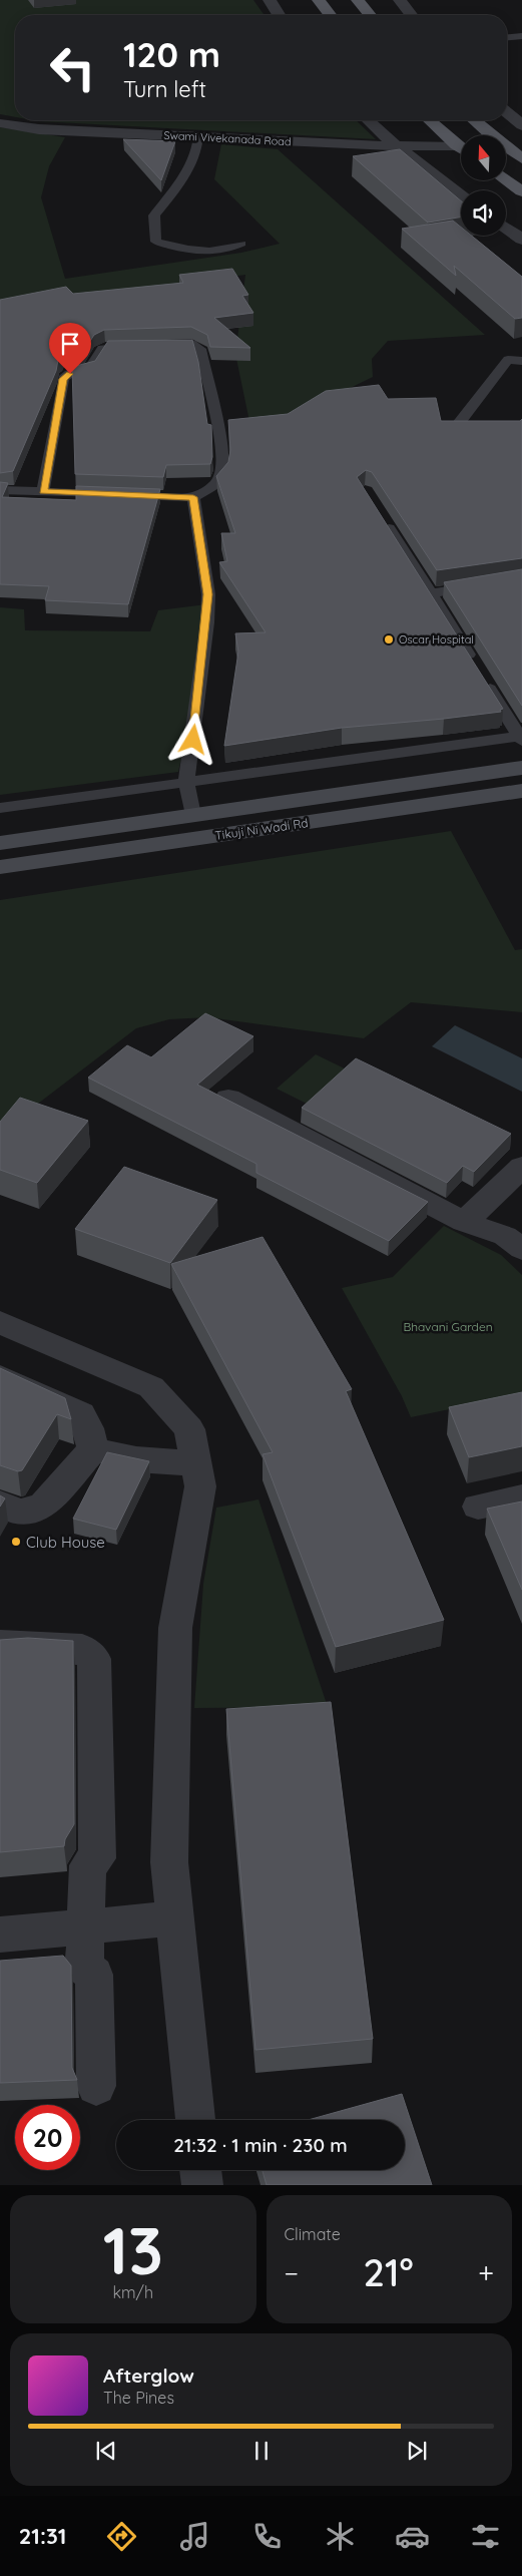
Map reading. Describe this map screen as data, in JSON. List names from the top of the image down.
{
  "streets": {
    "main road": ["Tikuji Ni Wadi Rd"],
    "street": ["Swami Vivekanada Road"]
  },
  "parks": ["Bhavani Garden"],
  "places": ["Oscar Hospital", "Club House"],
  "north": "top",
  "page": {
    "turn": ["120 m", "Turn left"],
    "limit": "20",
    "trip": "21:32 · 1 min · 230 m",
    "tile": [
      ["13", "km/h"],
      "Climate"
    ],
    "heat": ["−", "21°", "+"],
    "song": ["Afterglow", "The Pines"],
    "tabs": "21:31"
  }
}
